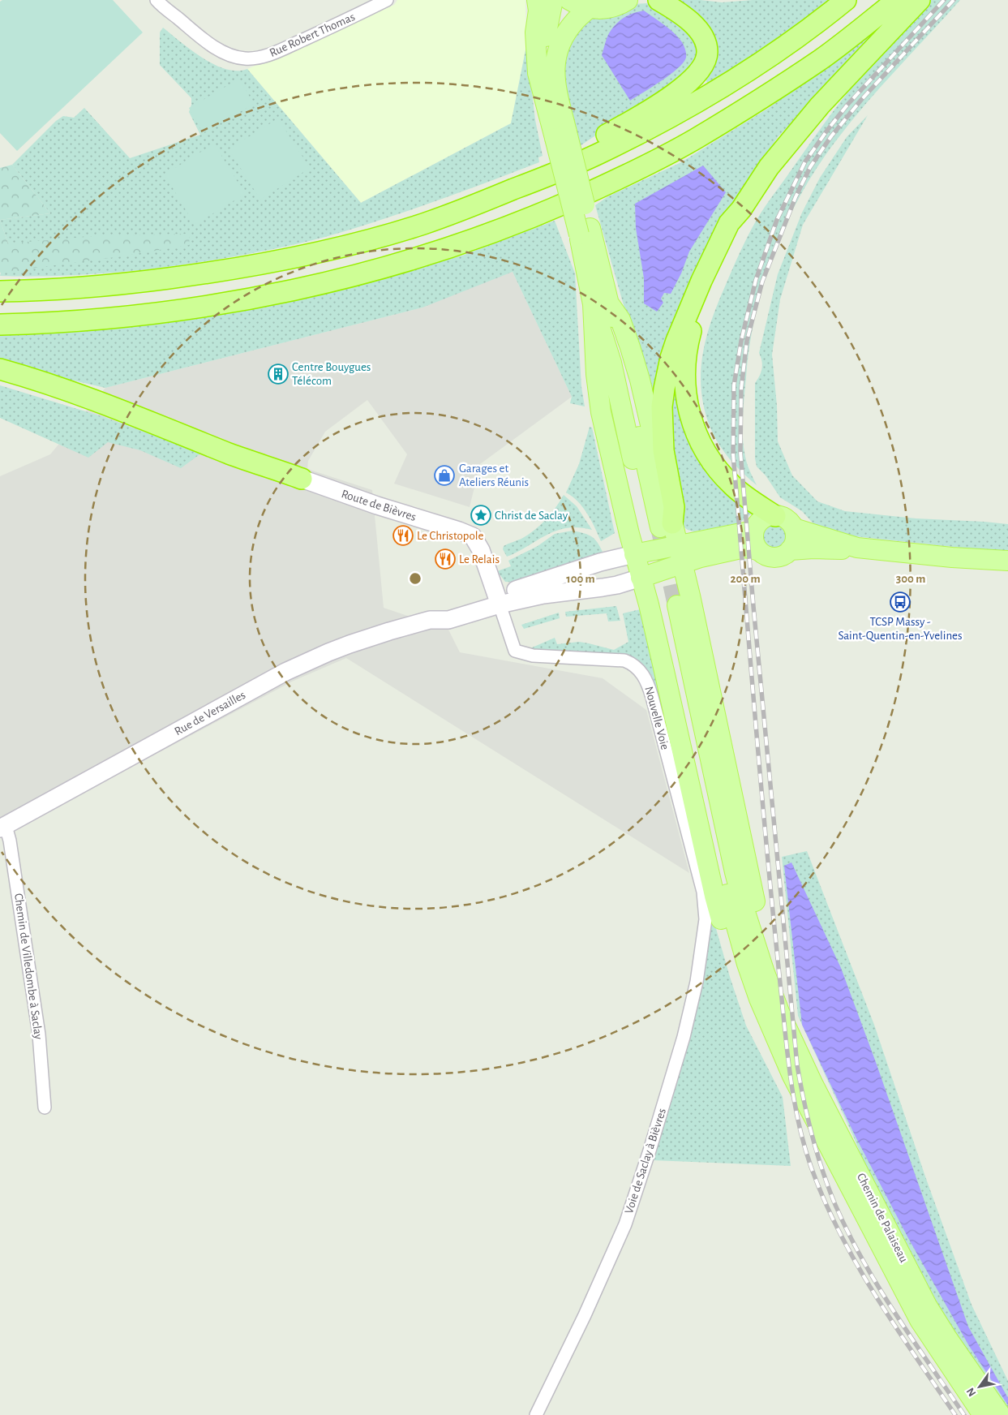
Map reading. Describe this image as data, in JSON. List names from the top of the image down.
{
  "streets": {
    "main road": ["Route de Bièvres", "Rue de Versailles", "Chemin de Palaiseau"],
    "street": [
      "Rue Robert Thomas",
      "Nouvelle Voie",
      "Chemin de Villedombe à Saclay",
      "Voie de Saclay à Bièvres"
    ]
  },
  "crossings": [
    ["Route de Bièvres", "Rue de Versailles"],
    ["Route de Bièvres", "Nouvelle Voie"],
    ["Rue de Versailles", "Nouvelle Voie"],
    ["Rue de Versailles", "Chemin de Villedombe à Saclay"],
    ["Nouvelle Voie", "Voie de Saclay à Bièvres"]
  ],
  "places": {
    "building": ["Centre Bouygues Télécom"],
    "shop": ["Garages et Ateliers Réunis"],
    "place": ["Christ de Saclay"],
    "restaurant": ["Le Christopole", "Le Relais"],
    "bus stop": ["TCSP Massy - Saint-Quentin-en-Yvelines"]
  },
  "north": "bottom left",
  "rings": ["100 m", "200 m", "300 m"]
}
